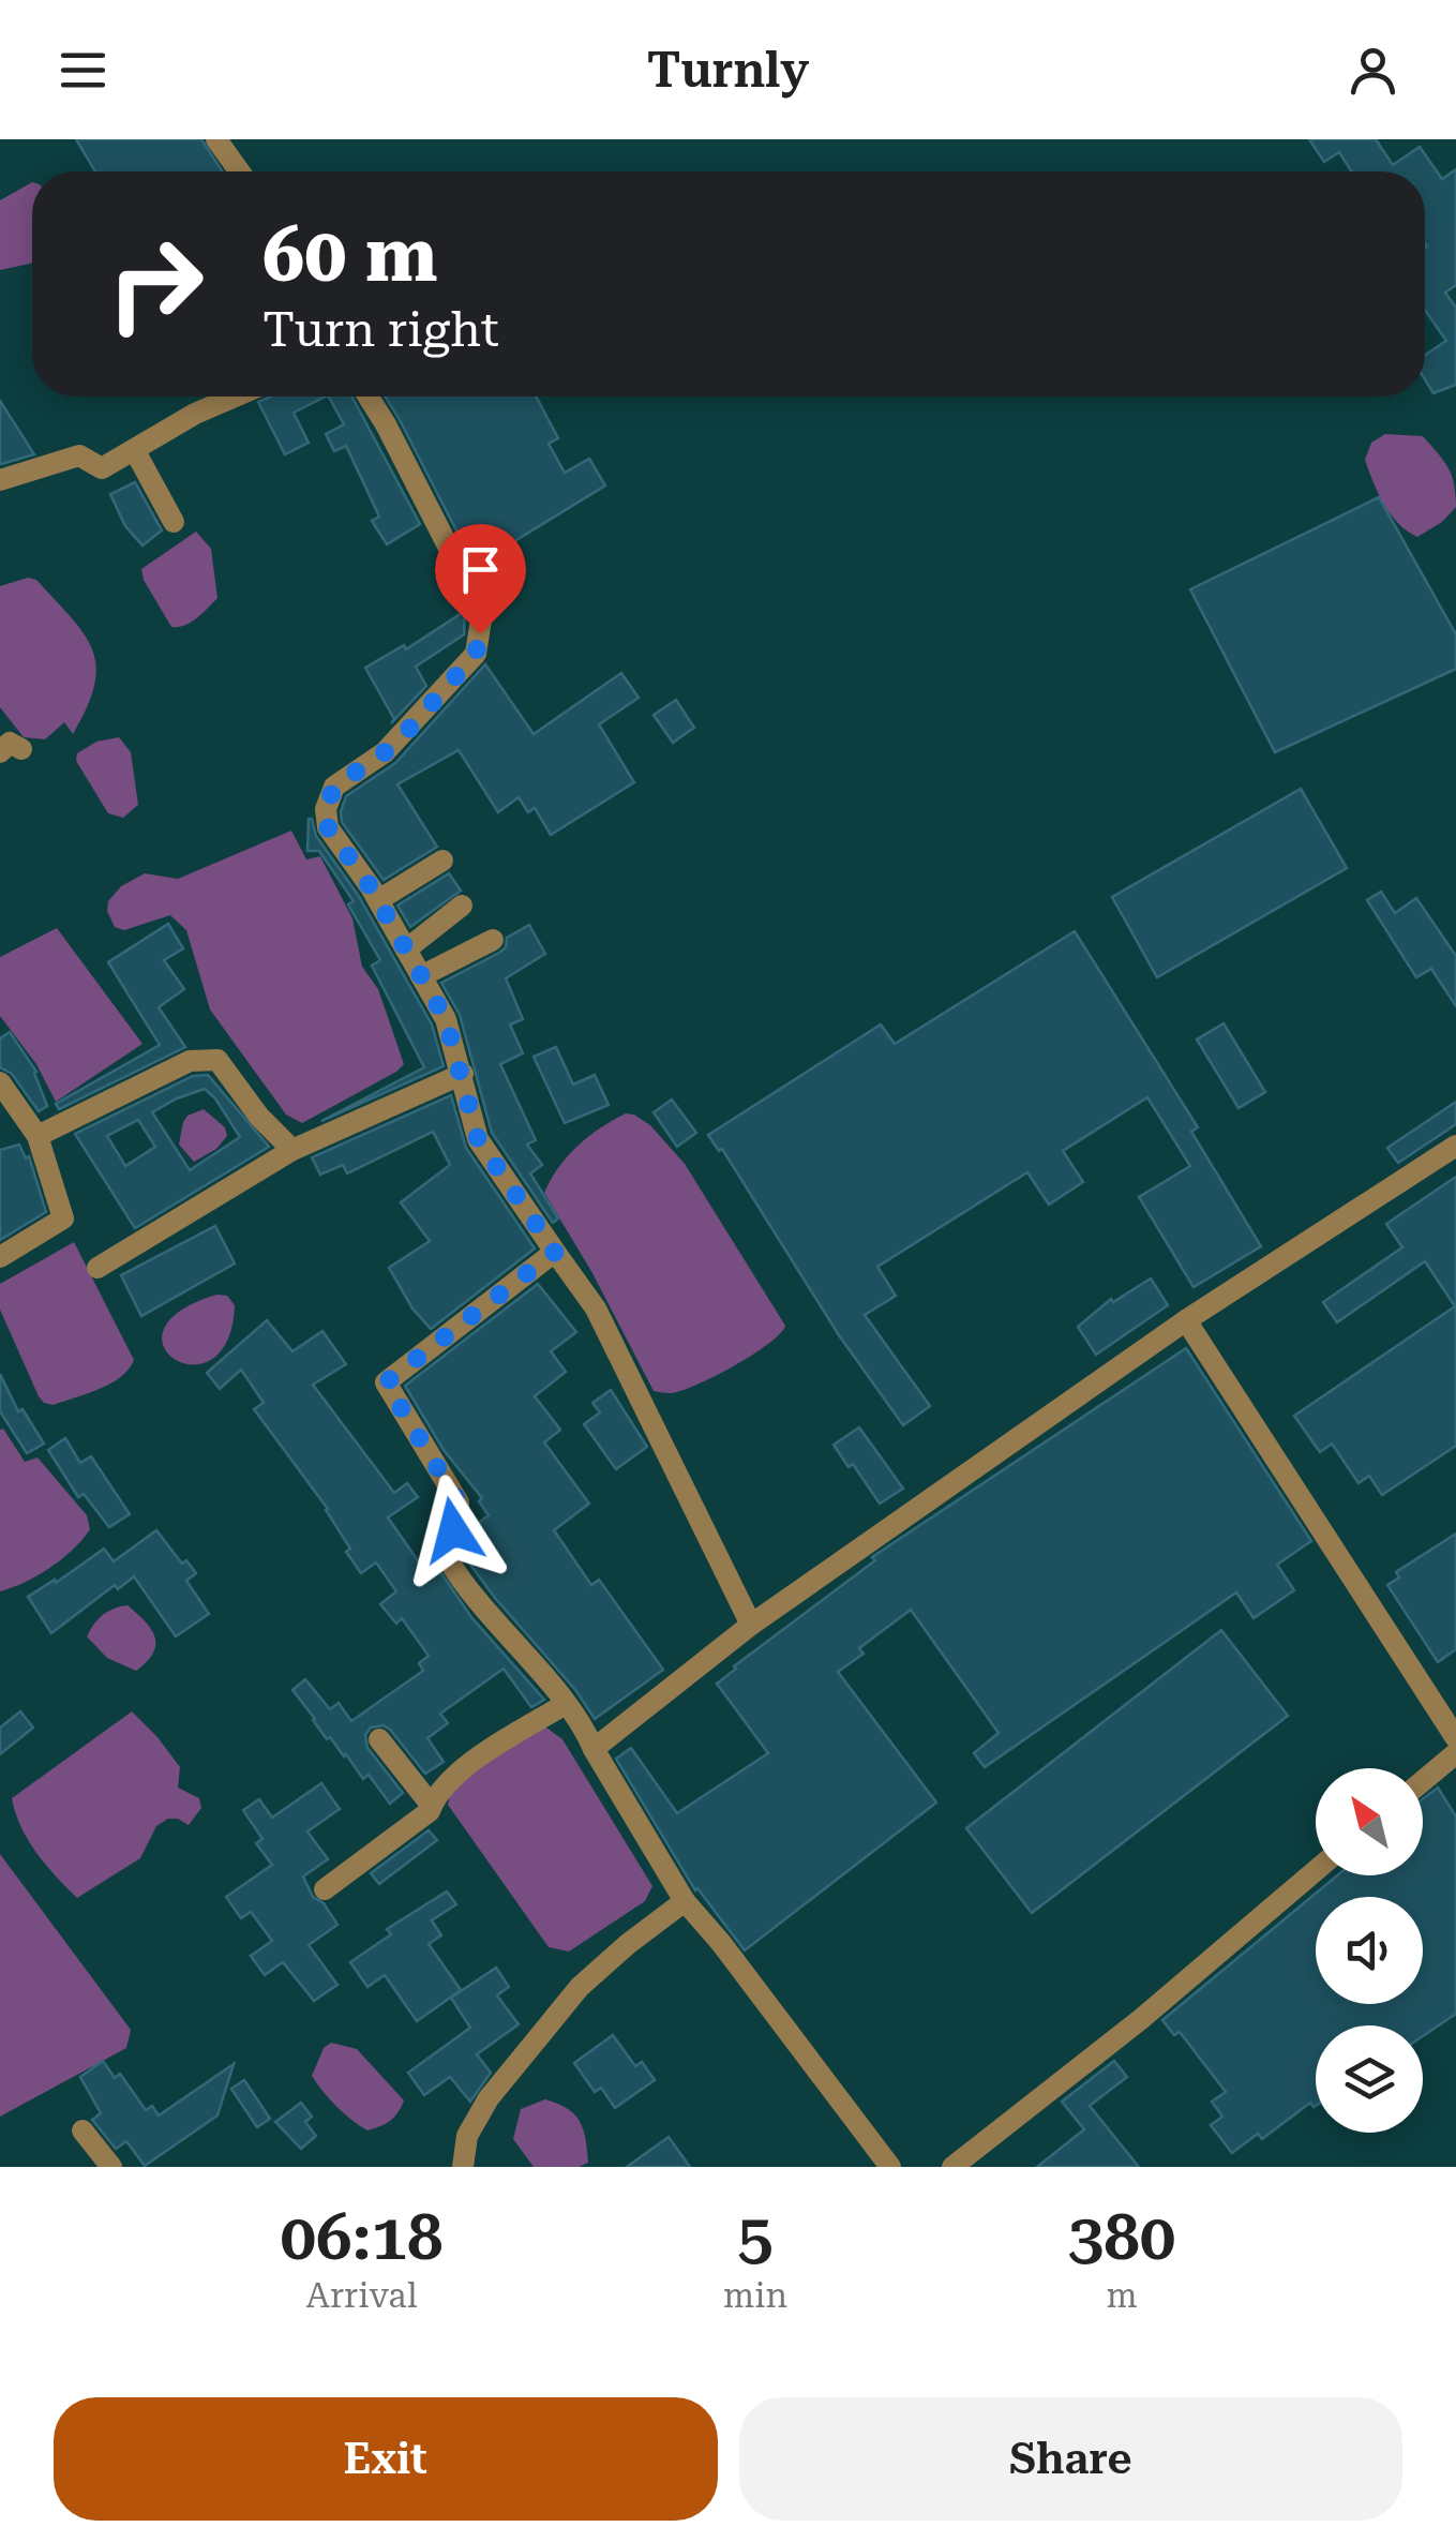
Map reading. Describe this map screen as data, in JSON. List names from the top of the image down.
{
  "north": "top left",
  "page": {
    "header": "Turnly",
    "turn": ["60 m", "Turn right"],
    "eta": [
      "06:18",
      "Arrival",
      "5",
      "min",
      "380",
      "m"
    ],
    "buttons": ["Exit", "Share"]
  }
}
